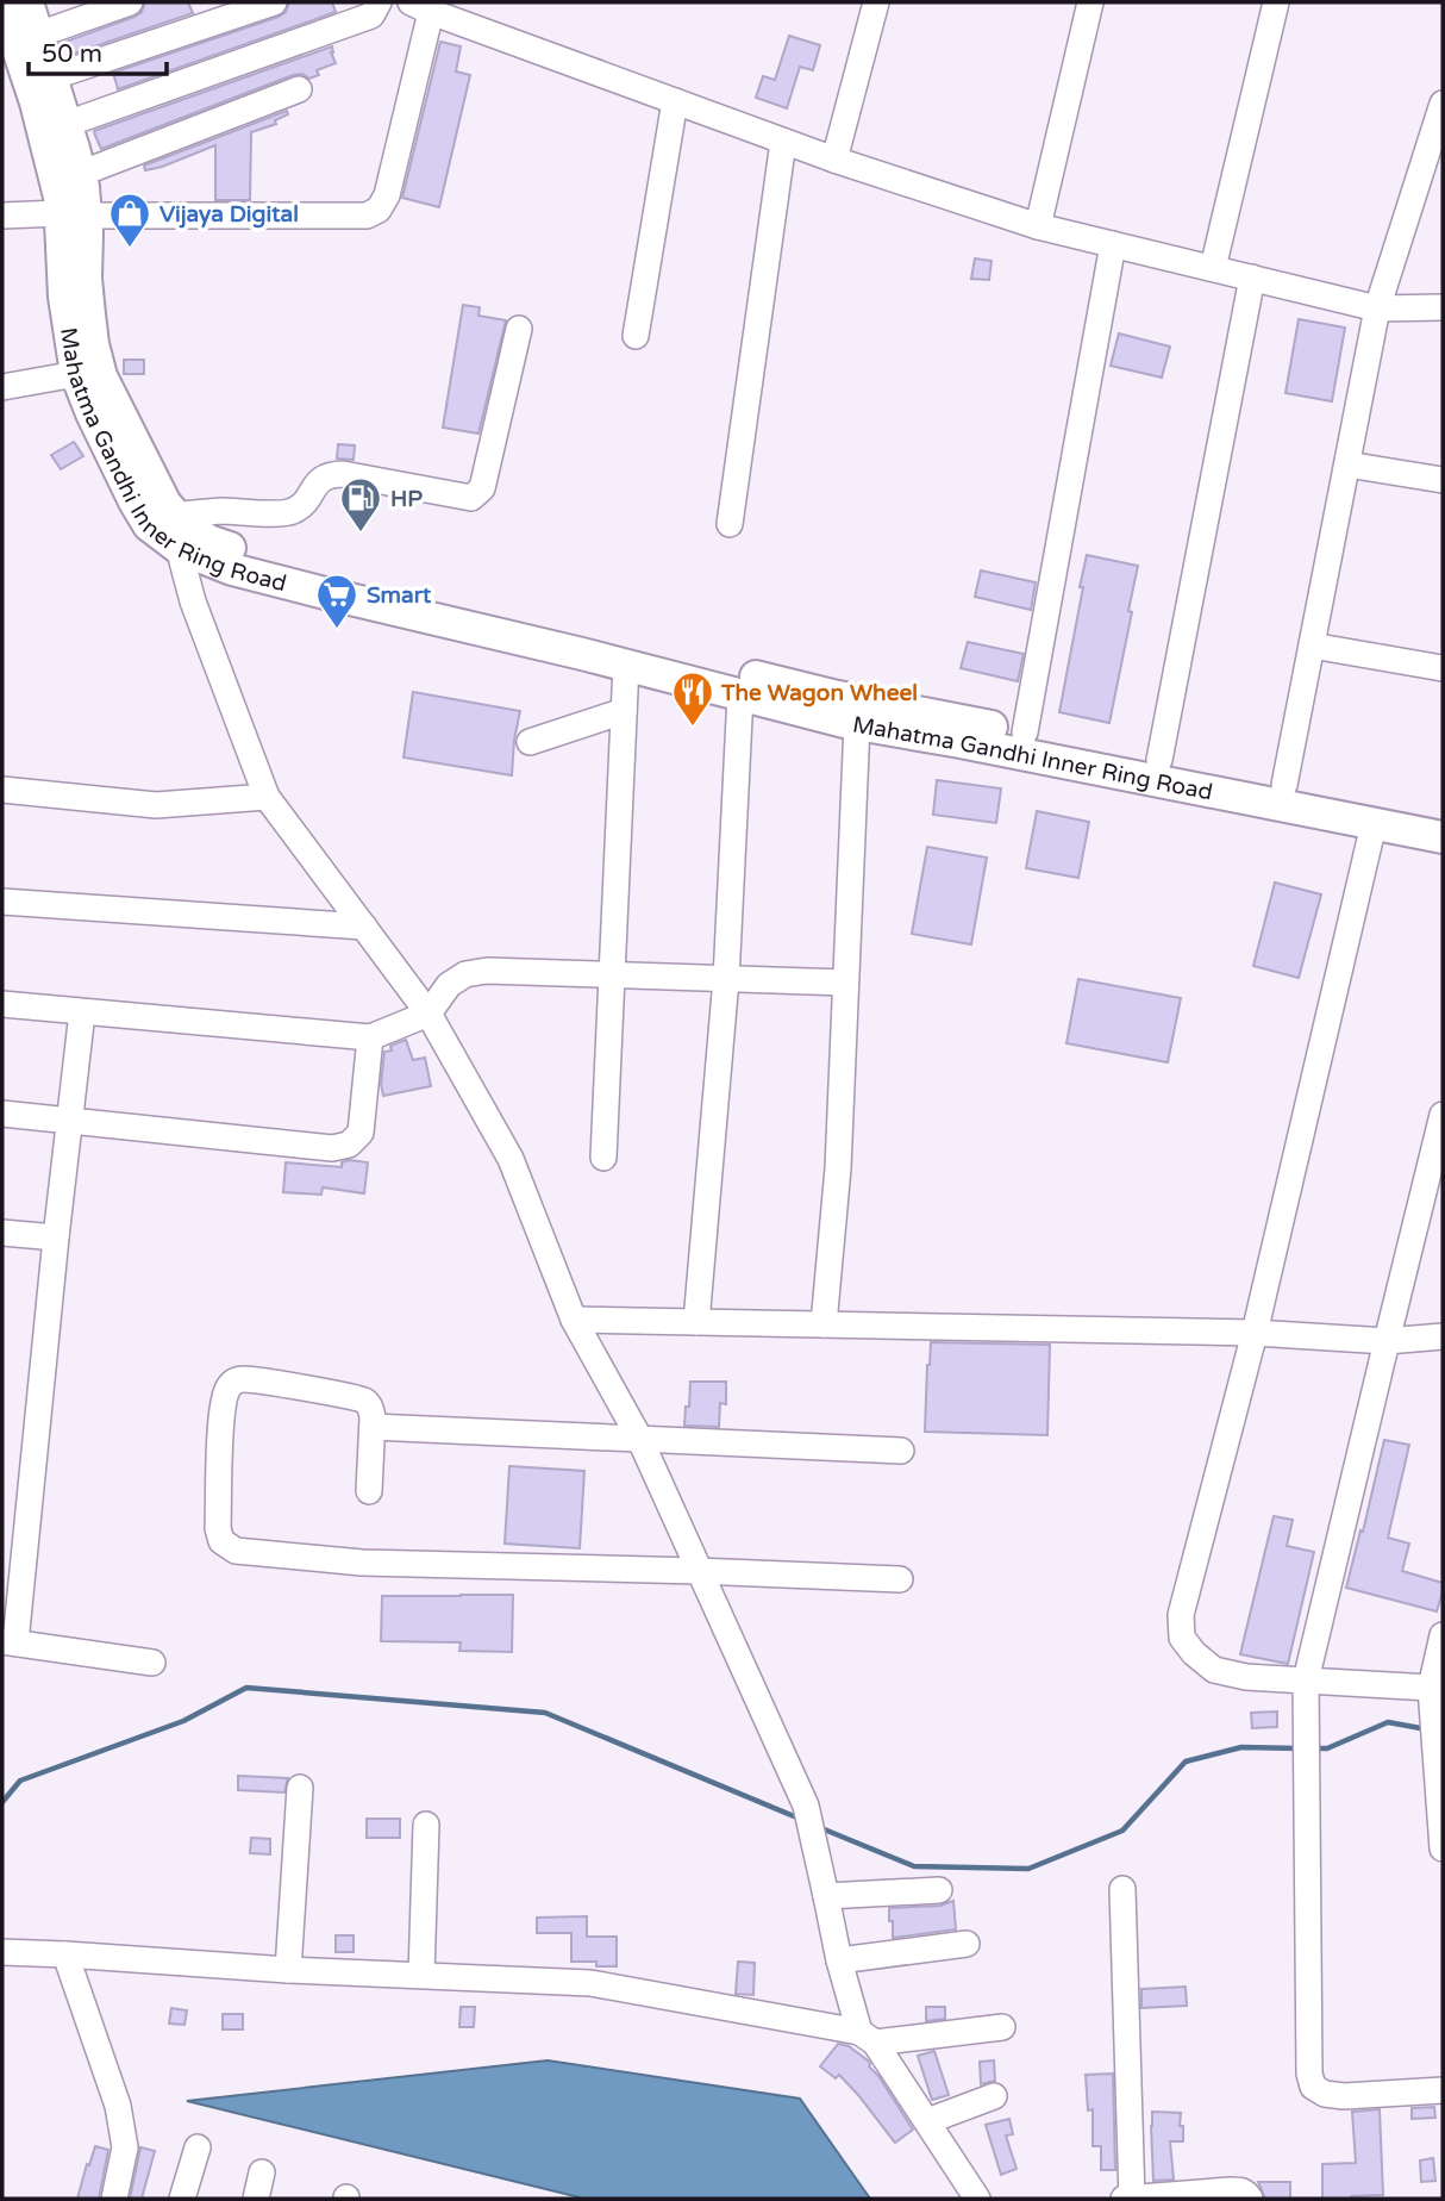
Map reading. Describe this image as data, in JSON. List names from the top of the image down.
{
  "streets": {
    "main road": ["Mahatma Gandhi Inner Ring Road"]
  },
  "places": {
    "shop": ["Vijaya Digital"],
    "fuel station": ["HP"],
    "supermarket": ["Smart"],
    "restaurant": ["The Wagon Wheel"]
  },
  "scale_bar": "50 m"
}
